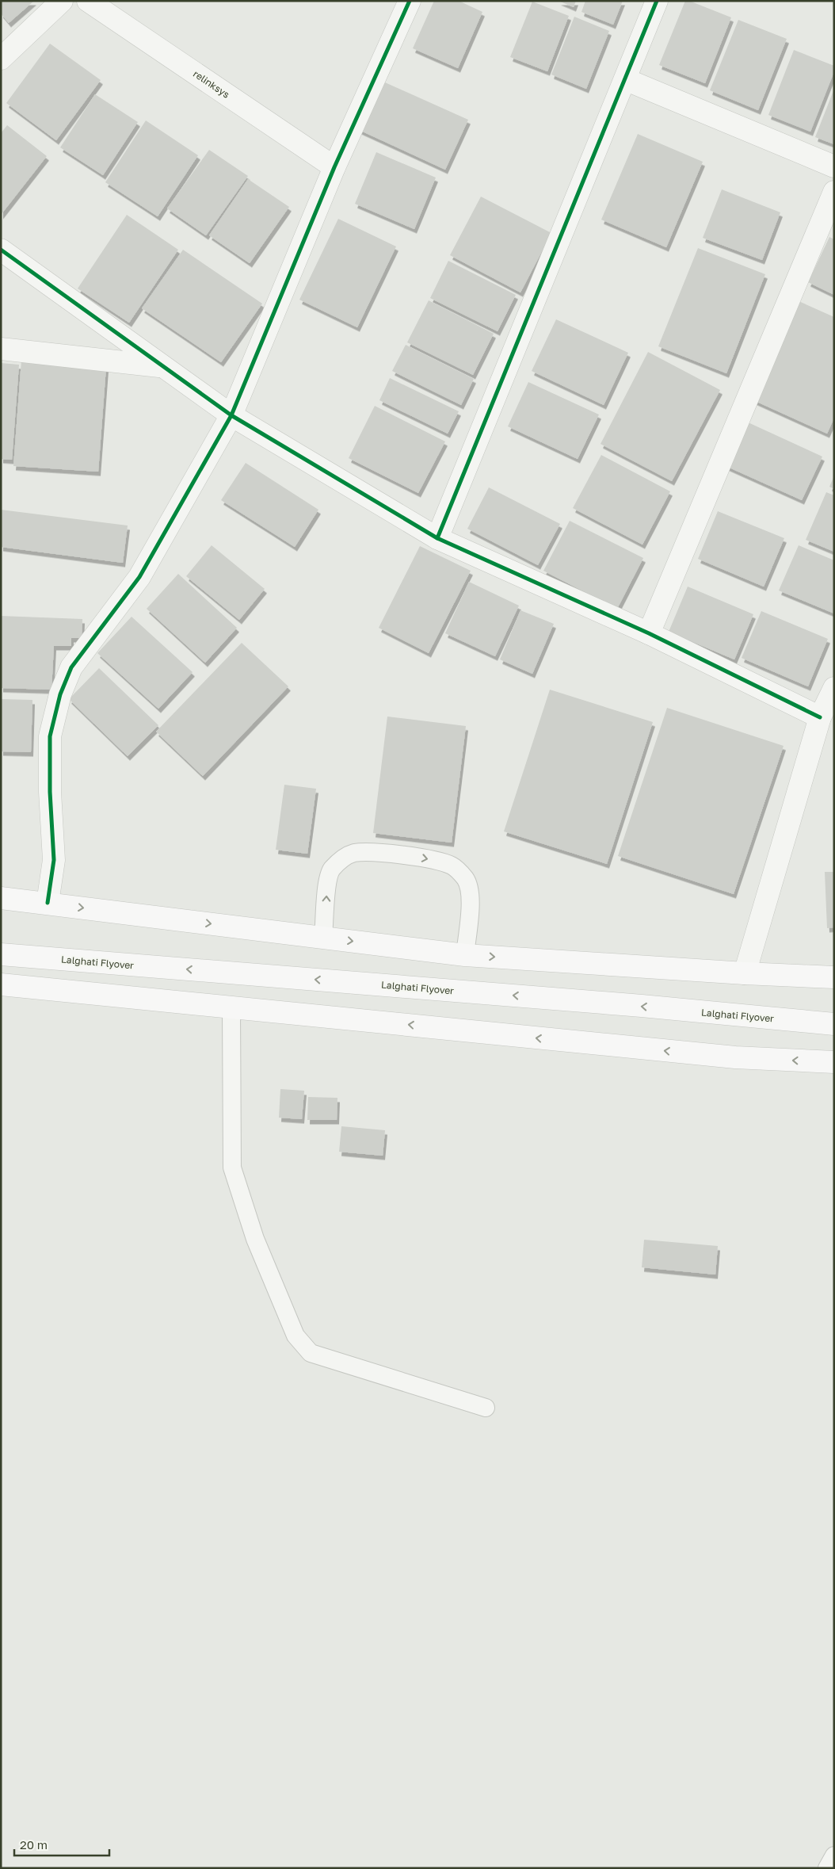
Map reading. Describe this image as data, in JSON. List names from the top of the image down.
{
  "streets": {
    "main road": ["Lalghati Flyover"],
    "street": ["relinksys"]
  },
  "scale_bar": "20 m"
}
